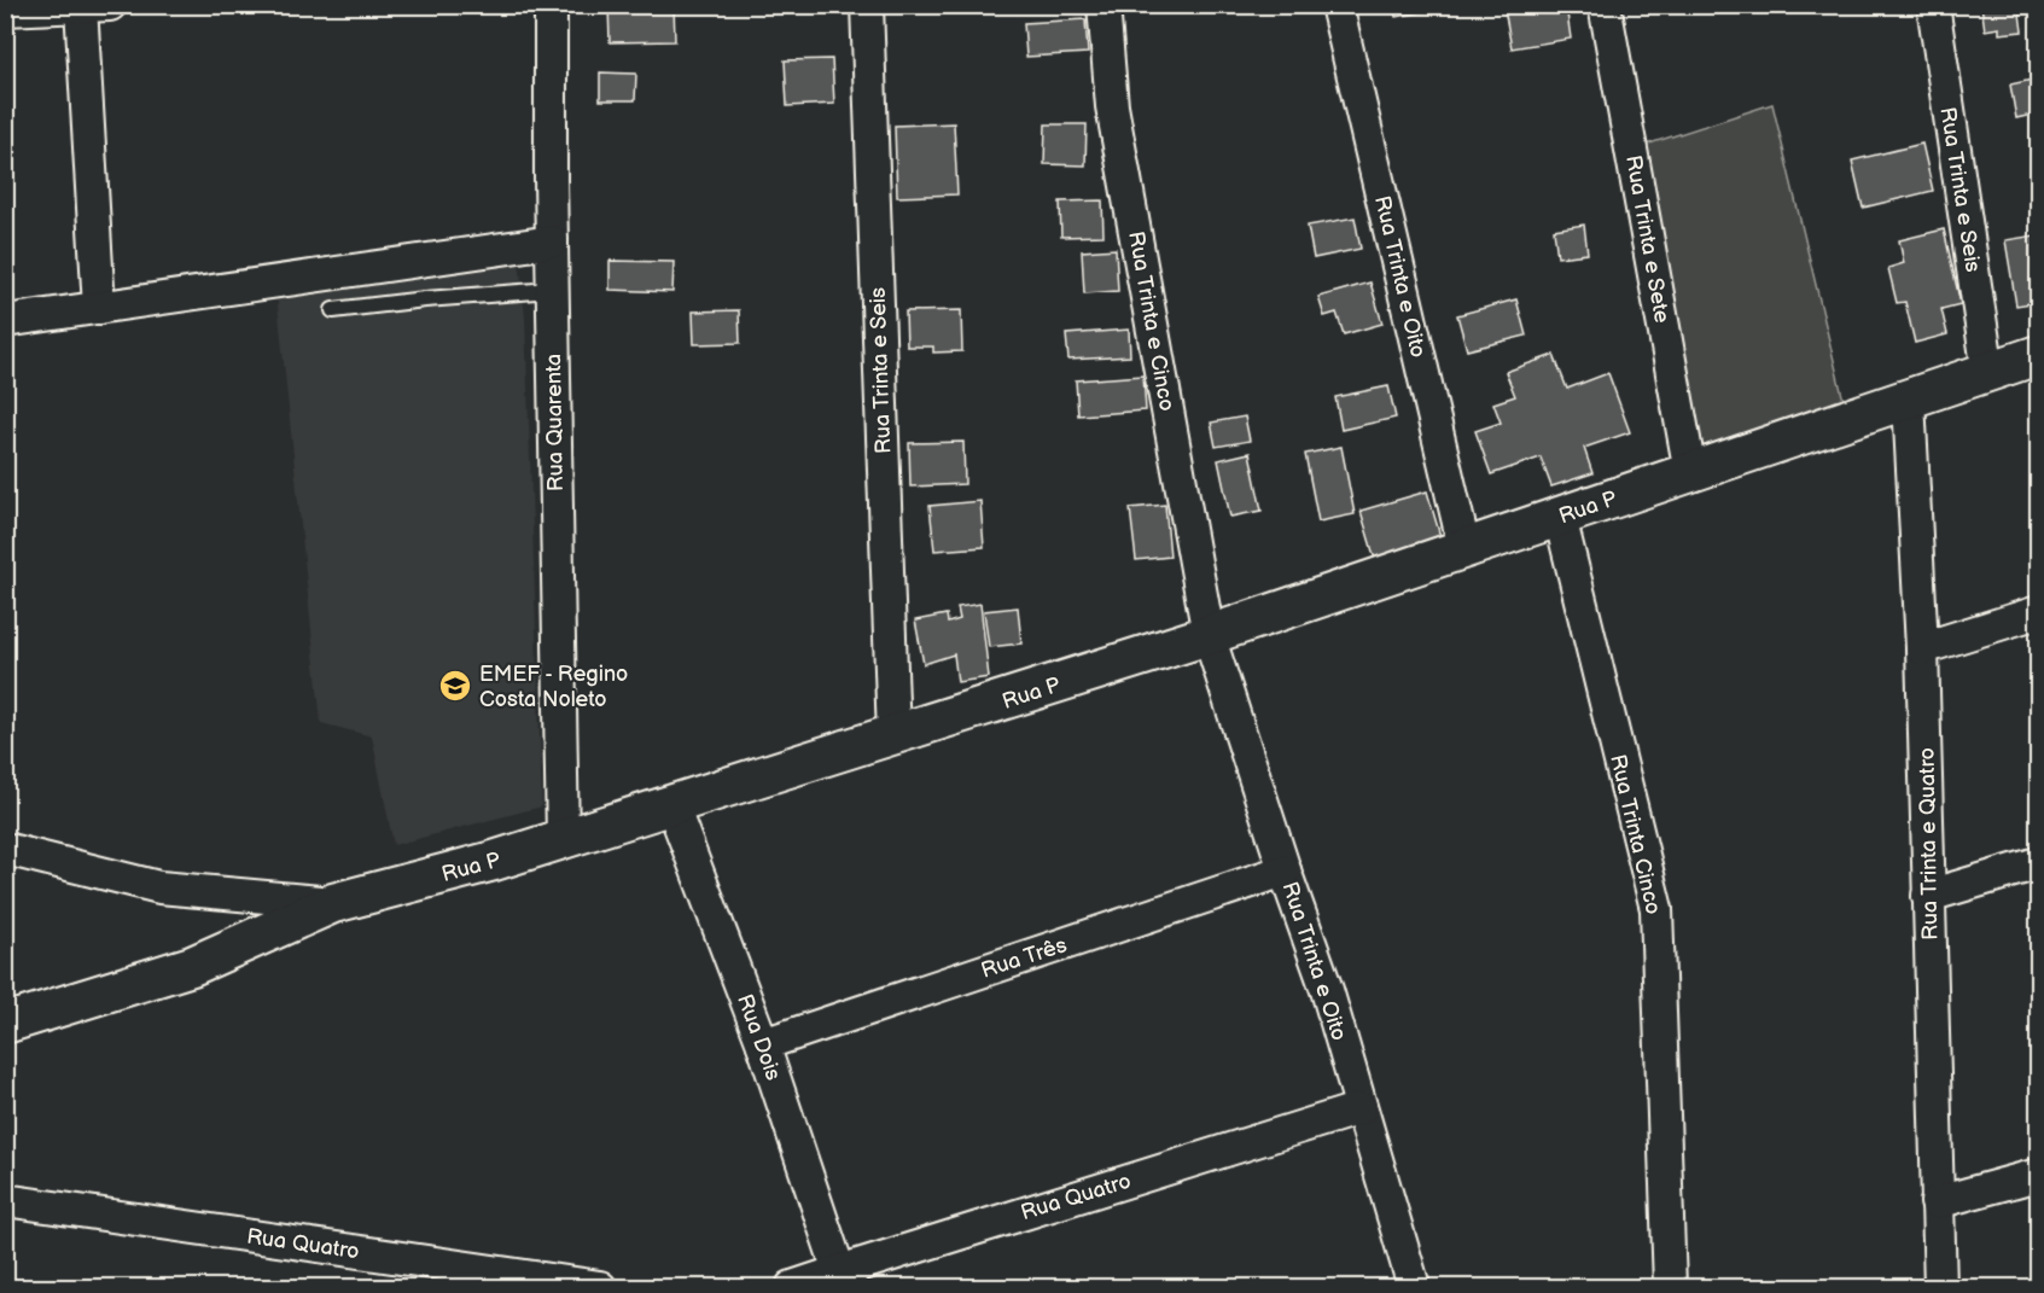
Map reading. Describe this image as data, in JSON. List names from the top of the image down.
{
  "streets": {
    "street": [
      "Rua Trinta e Seis",
      "Rua Trinta e Sete",
      "Rua Trinta e Oito",
      "Rua Trinta e Cinco",
      "Rua Quarenta",
      "Rua P",
      "Rua Trinta Cinco",
      "Rua Trinta e Quatro",
      "Rua Três",
      "Rua Dois",
      "Rua Quatro"
    ]
  },
  "crossings": [
    ["Rua Trinta e Seis", "Rua P"],
    ["Rua Trinta e Sete", "Rua P"],
    ["Rua Trinta e Oito", "Rua Trinta e Cinco"],
    ["Rua Trinta e Oito", "Rua P"],
    ["Rua Trinta e Oito", "Rua Três"],
    ["Rua Trinta e Oito", "Rua Quatro"],
    ["Rua Trinta e Cinco", "Rua P"],
    ["Rua Quarenta", "Rua P"],
    ["Rua P", "Rua Trinta Cinco"],
    ["Rua P", "Rua Trinta e Quatro"],
    ["Rua P", "Rua Dois"],
    ["Rua Três", "Rua Dois"],
    ["Rua Dois", "Rua Quatro"]
  ],
  "places": {
    "school or university": ["EMEF - Regino Costa Noleto"]
  }
}
